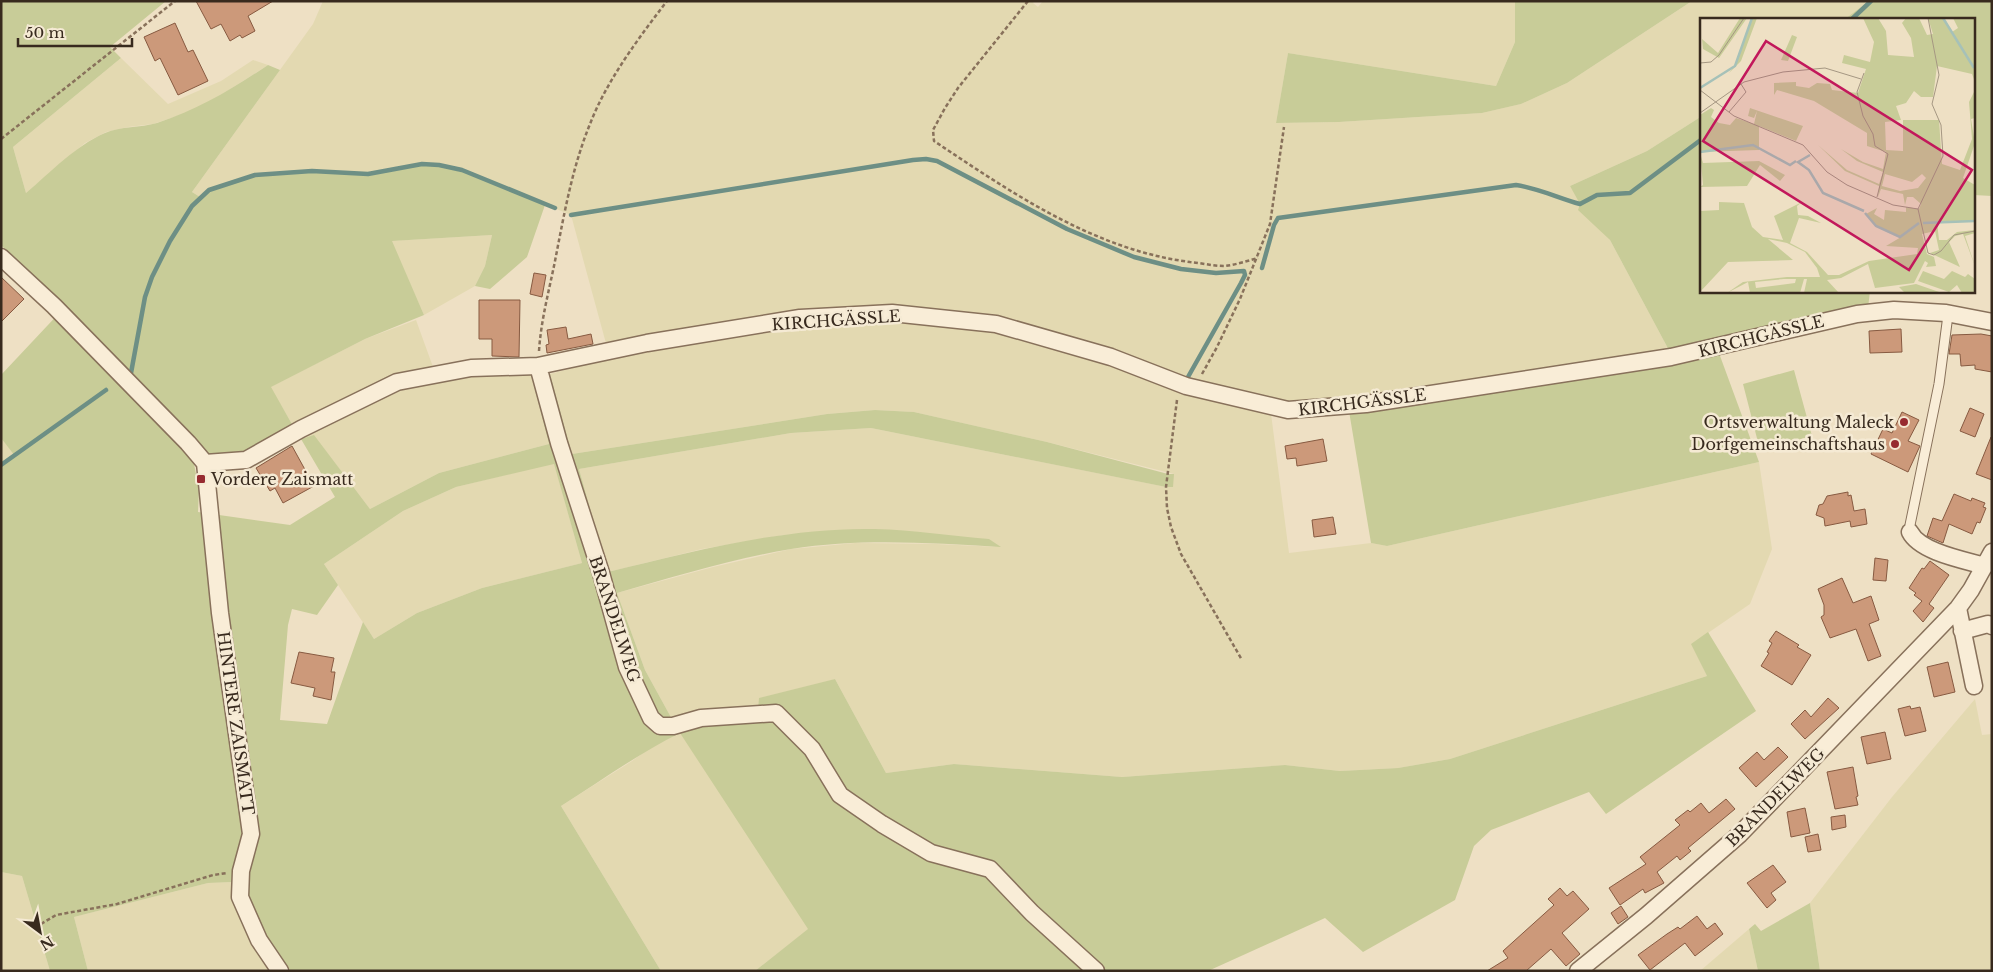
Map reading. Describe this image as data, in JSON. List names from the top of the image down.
{
  "streets": {
    "street": ["KIRCHGÄSSLE", "BRANDELWEG", "HINTERE ZAISMATT"]
  },
  "crossings": [
    ["KIRCHGÄSSLE", "BRANDELWEG"]
  ],
  "places": {
    "other": ["Ortsverwaltung Maleck", "Dorfgemeinschaftshaus"],
    "transit": ["Vordere Zaismatt"]
  },
  "scale_bar": "50 m",
  "north": "bottom right"
}
